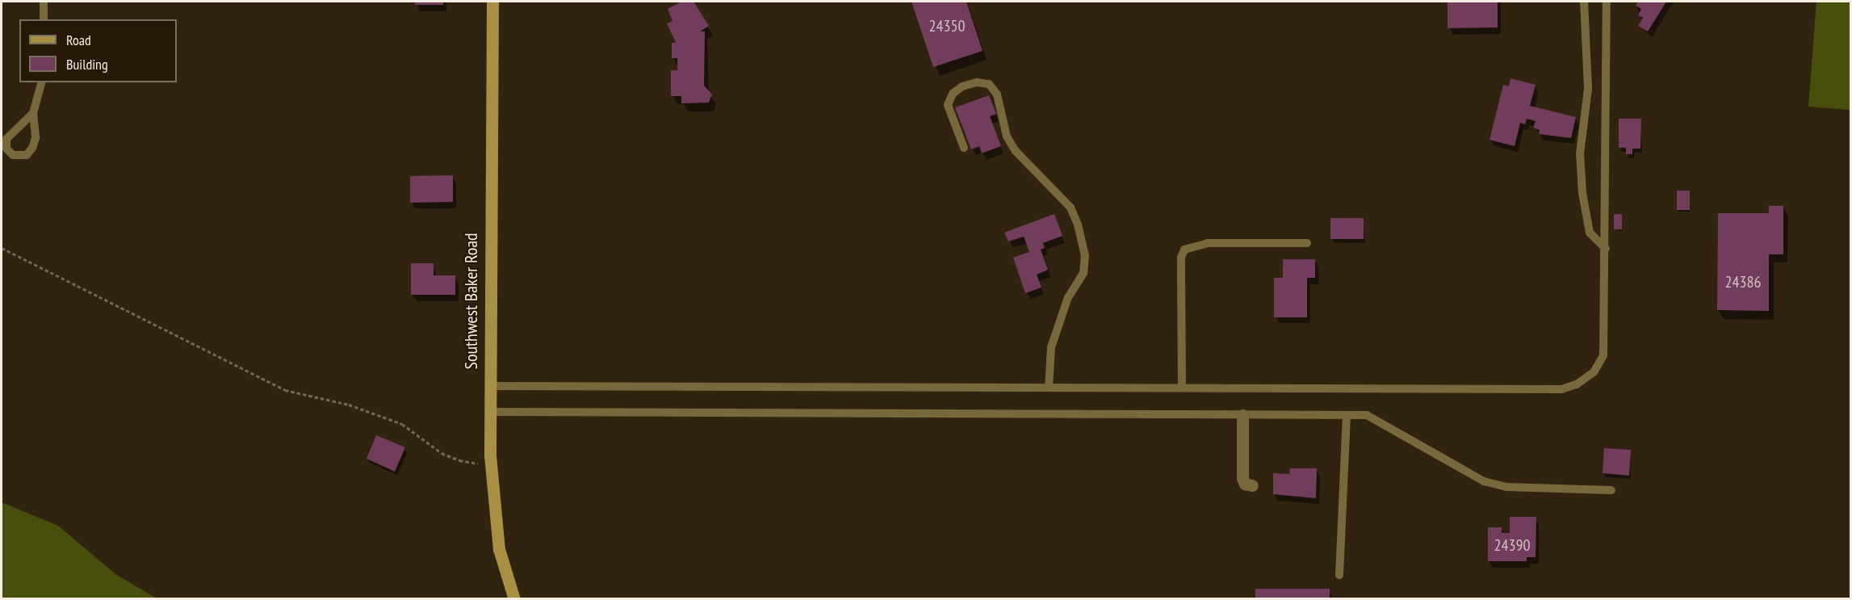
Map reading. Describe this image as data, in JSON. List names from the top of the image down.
{
  "streets": {
    "main road": ["Southwest Baker Road"]
  },
  "house_numbers": ["24350", "24386", "24390"],
  "legend": ["Road", "Building"]
}
